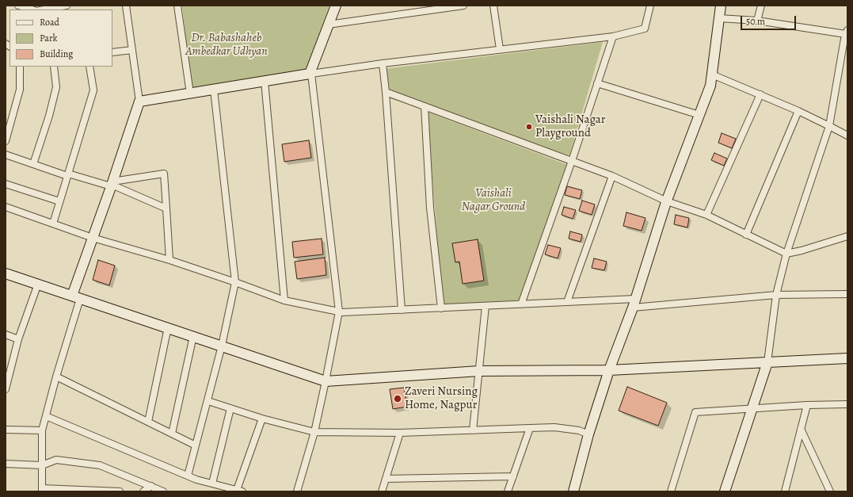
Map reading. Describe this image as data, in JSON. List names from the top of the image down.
{
  "parks": ["Dr. Babashaheb Ambedkar Udhyan", "Vaishali Nagar Ground"],
  "places": ["Vaishali Nagar Playground", "Zaveri Nursing Home, Nagpur"],
  "legend": ["Road", "Park", "Building"],
  "scale_bar": "50 m"
}
